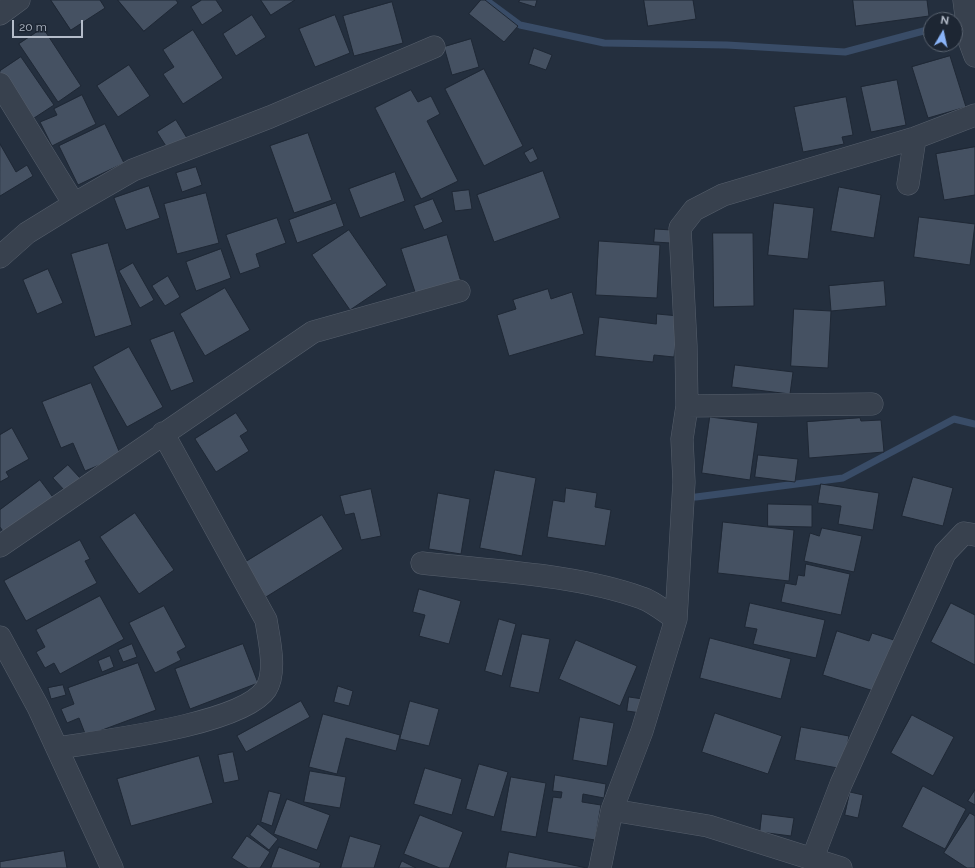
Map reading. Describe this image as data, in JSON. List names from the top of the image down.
{
  "scale_bar": "20 m",
  "north": "top"
}
